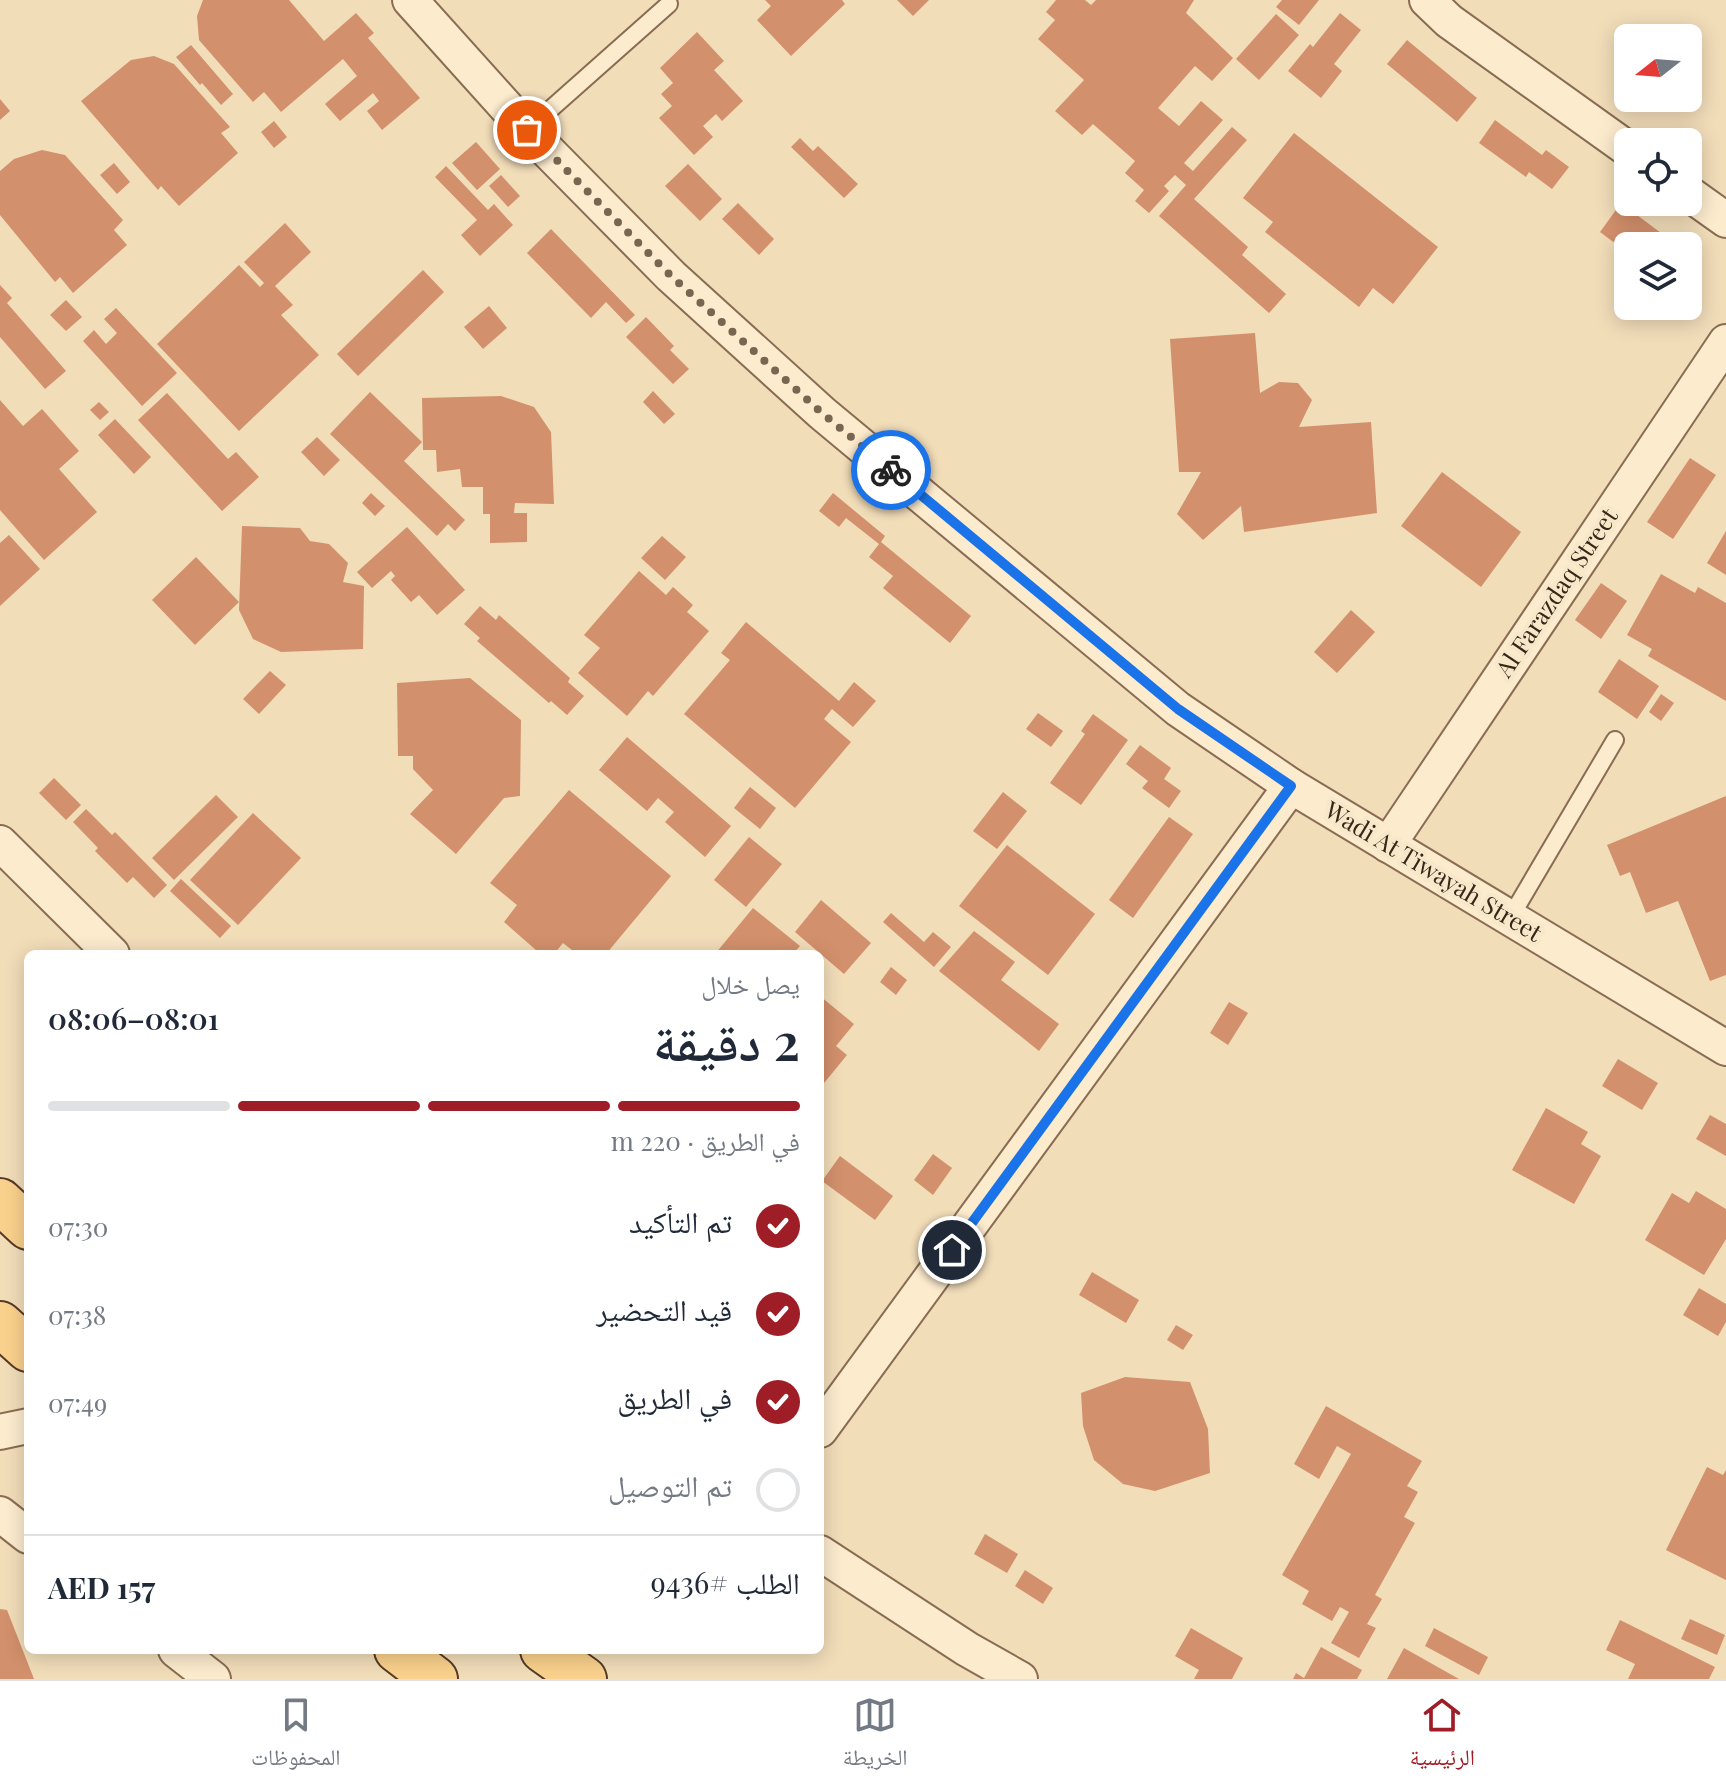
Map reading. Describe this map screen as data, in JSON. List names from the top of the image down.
{
  "streets": {
    "street": ["Al Farazdaq Street", "Wadi At Tiwayah Street"]
  },
  "crossings": [
    ["Al Farazdaq Street", "Wadi At Tiwayah Street"]
  ],
  "north": "left",
  "page": {
    "heading": ["2 دقيقة", "يصل خلال", "08:01–08:06"],
    "panel": ["الطلب #9436", "AED 157"],
    "bar": "في الطريق · 220 m",
    "list": [
      ["تم التأكيد", "07:30"],
      ["قيد التحضير", "07:38"],
      ["في الطريق", "07:49"],
      "تم التوصيل"
    ],
    "tabs": ["الرئيسية", "الخريطة", "المحفوظات"]
  }
}
